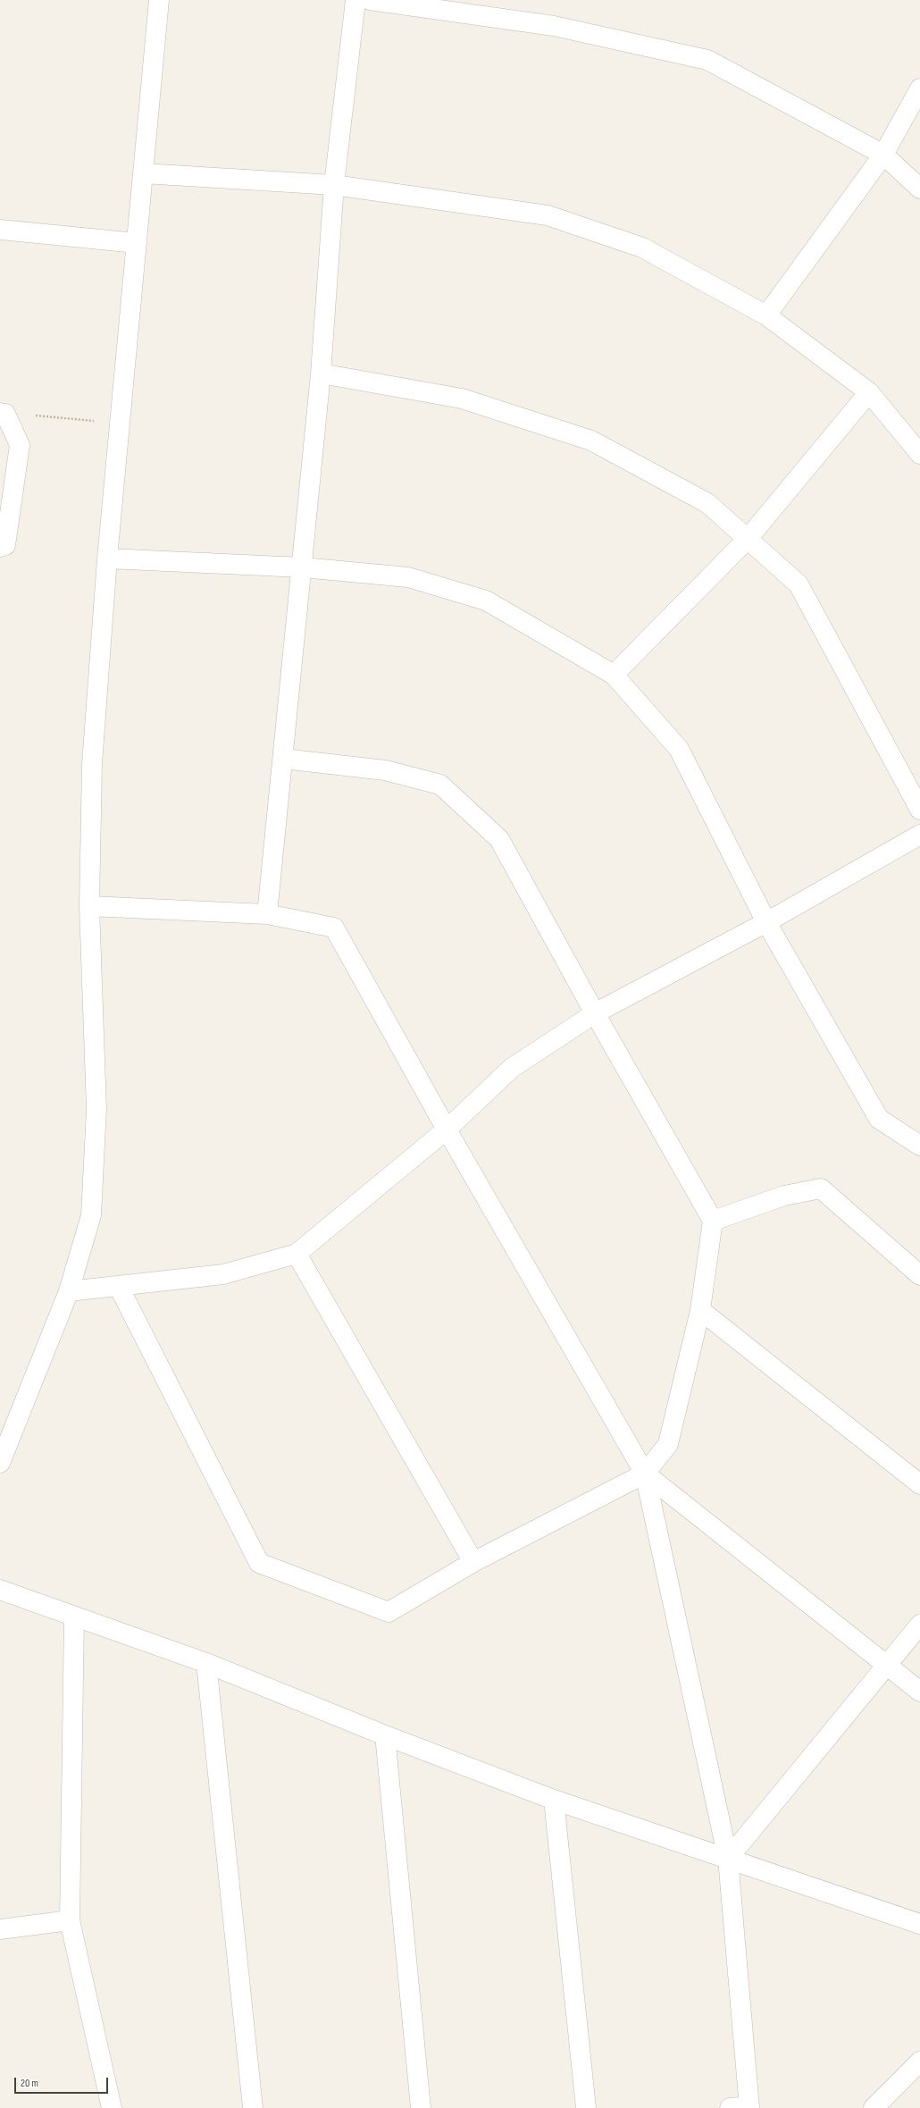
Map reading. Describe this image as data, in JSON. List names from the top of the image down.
{
  "scale_bar": "20 m"
}
